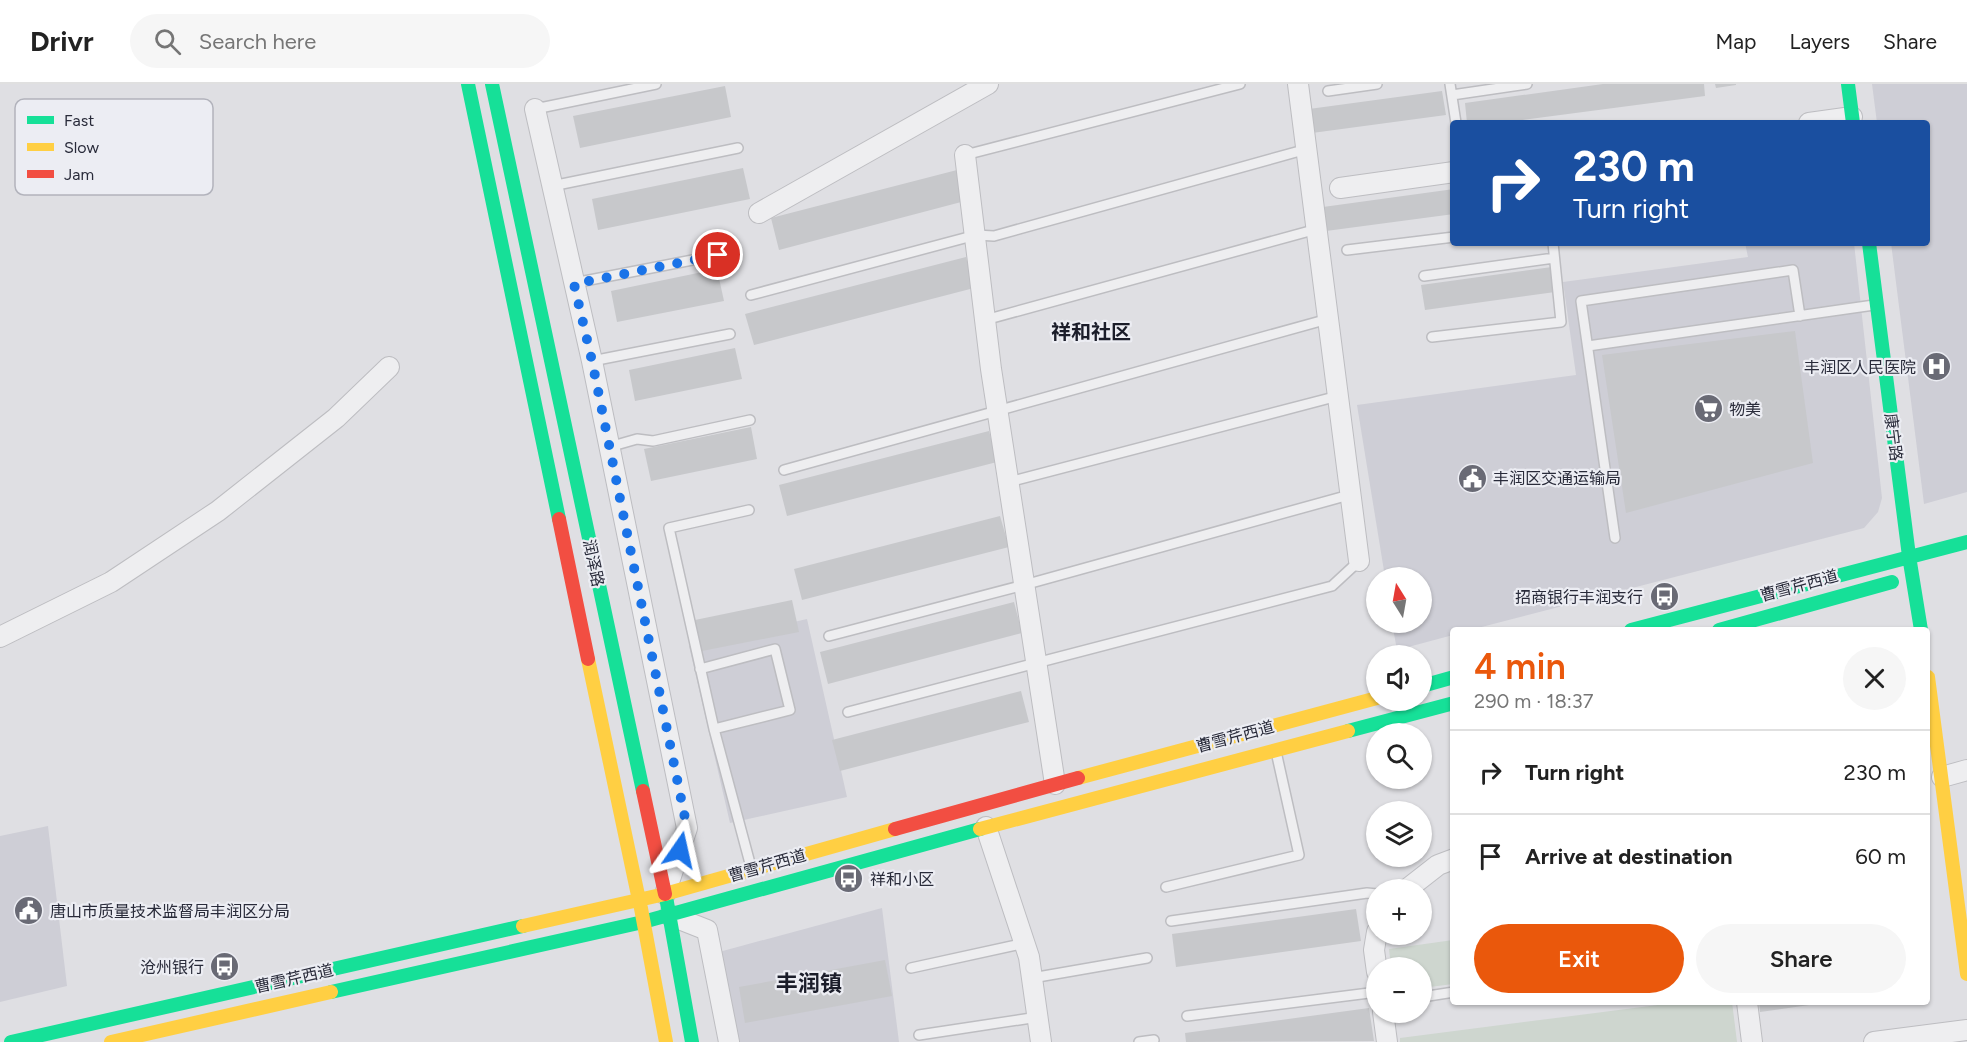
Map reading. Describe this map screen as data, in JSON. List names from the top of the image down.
{
  "streets": {
    "main road": ["康宁路", "润泽路", "曹雪芹西道"]
  },
  "crossings": [
    ["康宁路", "曹雪芹西道"],
    ["润泽路", "曹雪芹西道"]
  ],
  "districts": ["祥和社区", "丰润镇"],
  "places": {
    "hospital": ["丰润区人民医院"],
    "supermarket": ["物美"],
    "public building": ["丰润区交通运输局", "唐山市质量技术监督局丰润区分局"],
    "bus stop": ["招商银行丰润支行", "祥和小区", "沧州银行"]
  },
  "legend": ["Fast", "Slow", "Jam"],
  "north": "top",
  "page": {
    "header": "Drivr",
    "search": "Search here",
    "nav": ["Map", "Layers", "Share"],
    "turn": ["230 m", "Turn right"],
    "map_buttons": ["+", "−"],
    "heading": ["4 min", "290 m · 18:37"],
    "list": [
      {
        "name": "Turn right",
        "value": "230 m"
      },
      {
        "name": "Arrive at destination",
        "value": "60 m"
      }
    ],
    "buttons": ["Exit", "Share"]
  }
}
